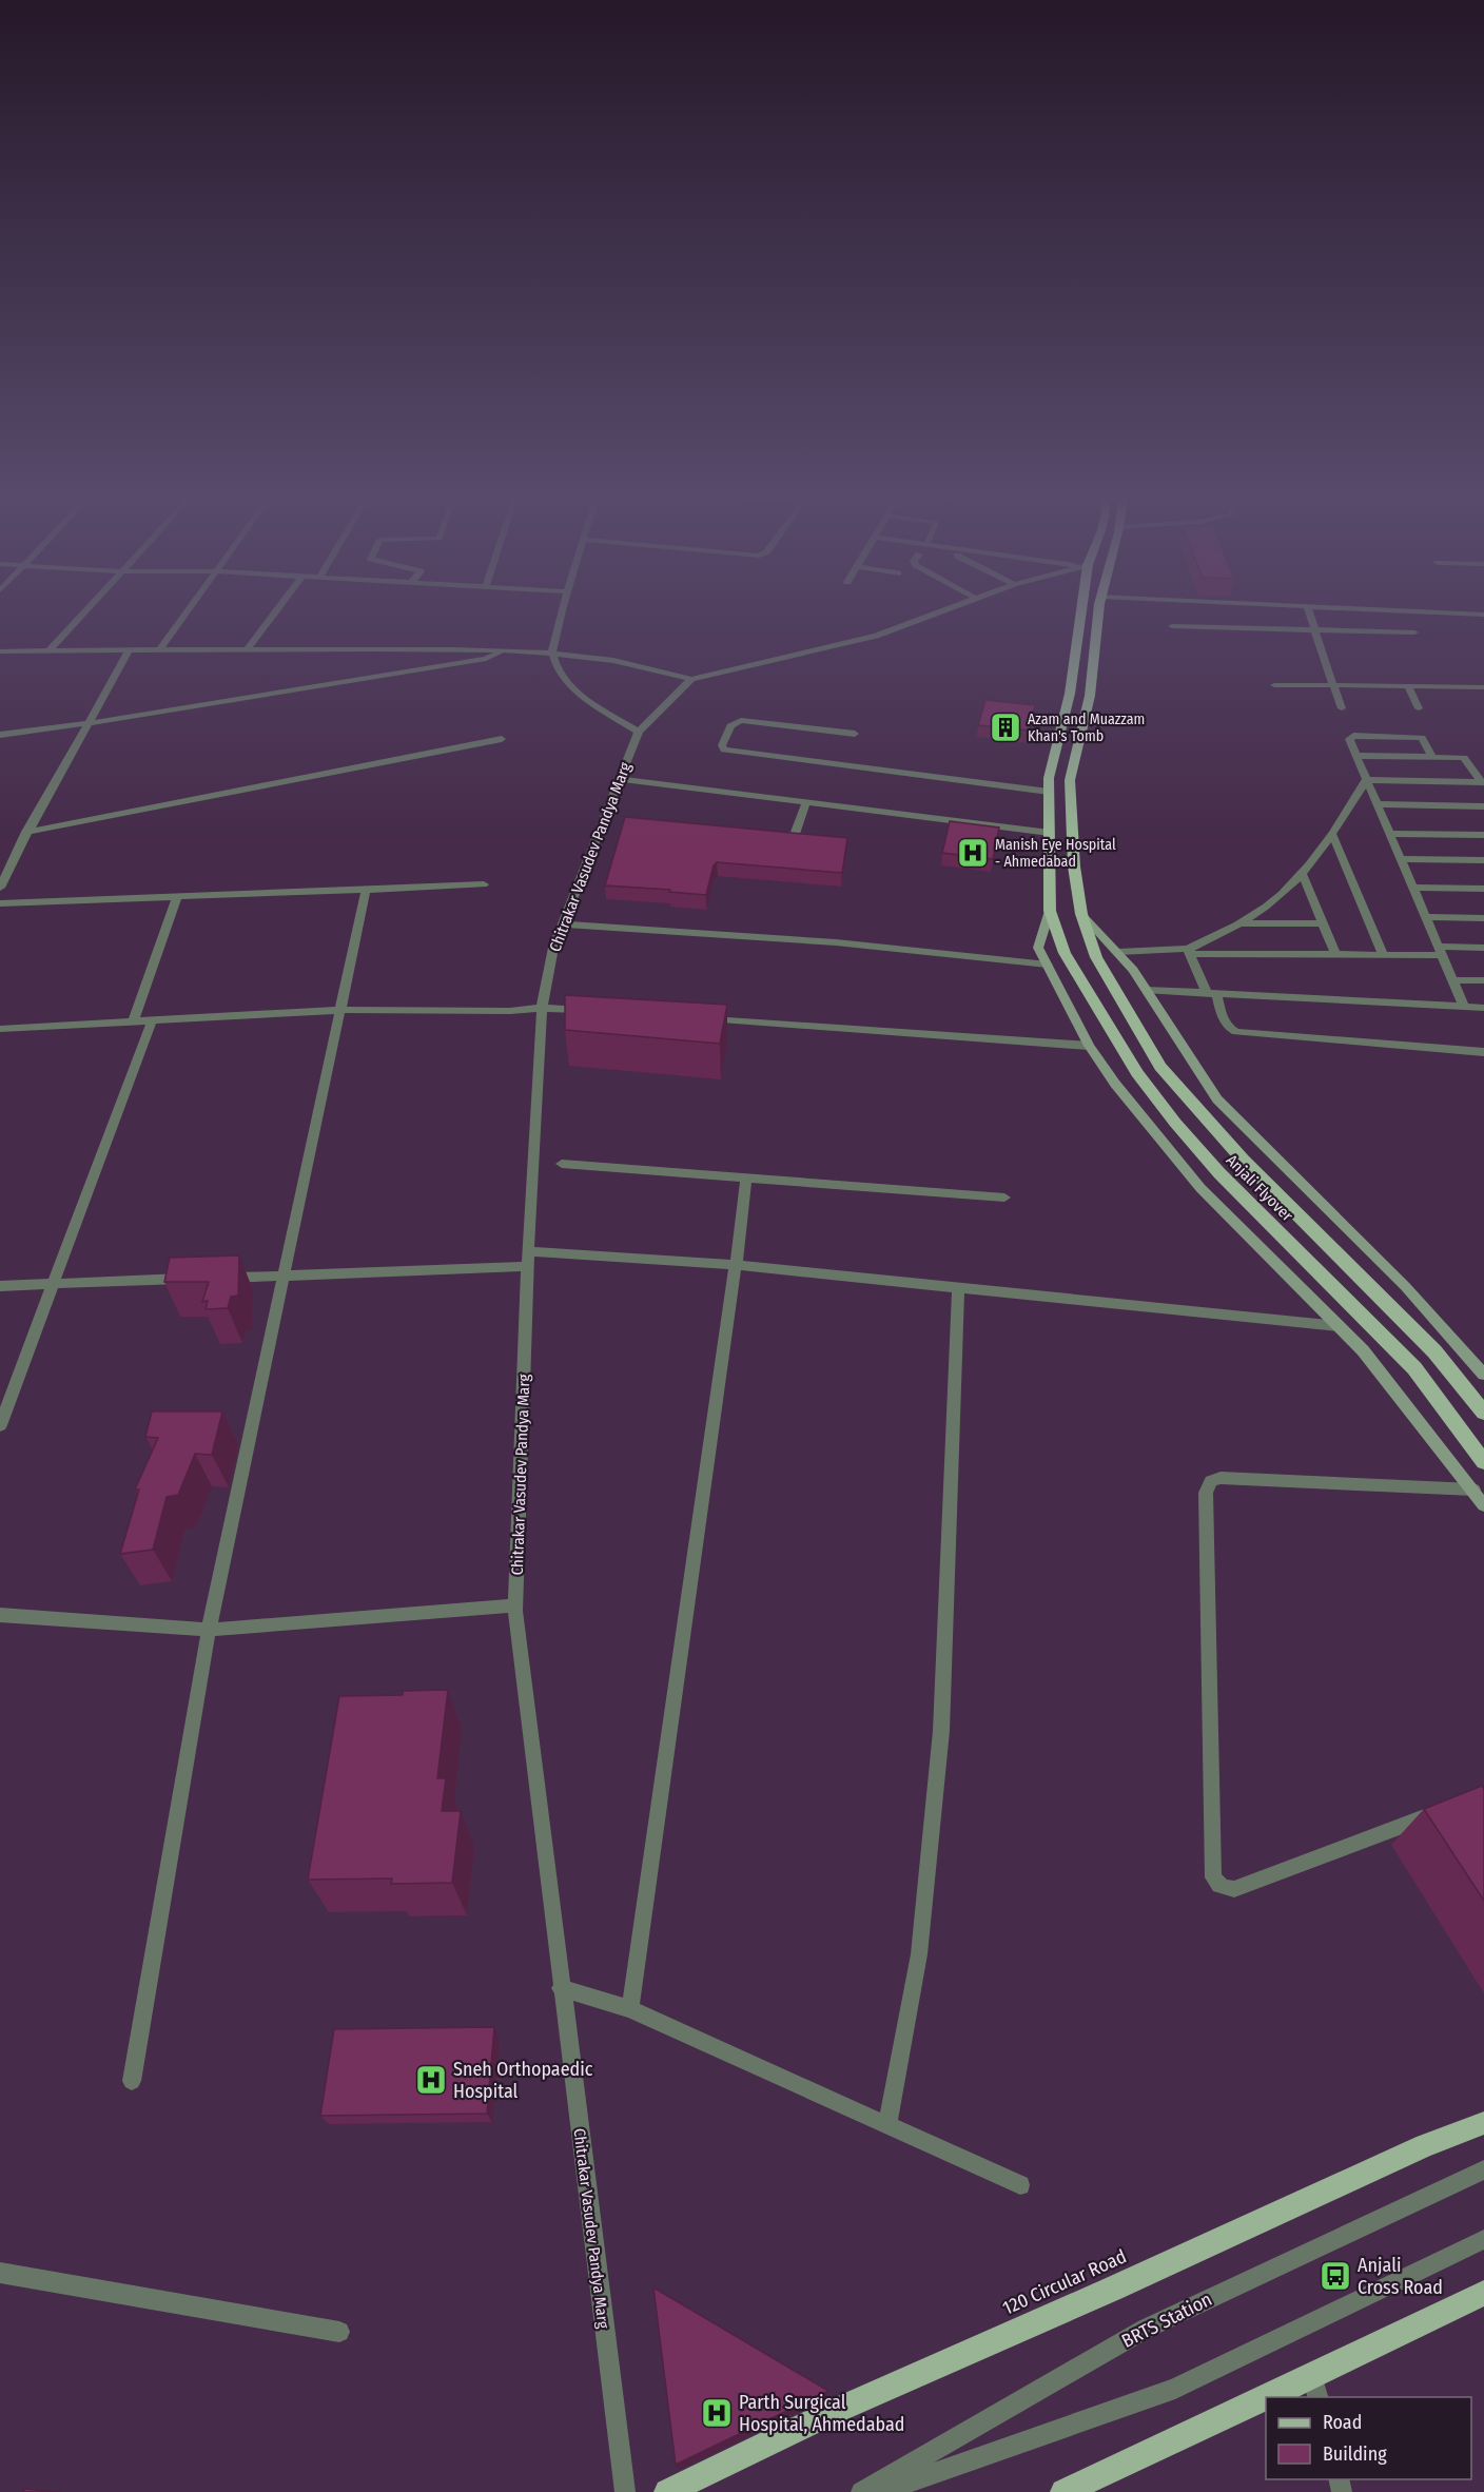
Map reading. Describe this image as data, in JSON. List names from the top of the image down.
{
  "streets": {
    "main road": ["Anjali Flyover", "120 Circular Road"],
    "street": ["Chitrakar Vasudev Pandya Marg", "BRTS Station"]
  },
  "places": {
    "building": ["Azam and Muazzam Khan's Tomb"],
    "hospital": ["Manish Eye Hospital - Ahmedabad", "Sneh Orthopaedic Hospital", "Parth Surgical Hospital, Ahmedabad"],
    "bus stop": ["Anjali Cross Road"]
  },
  "legend": ["Road", "Building"]
}
